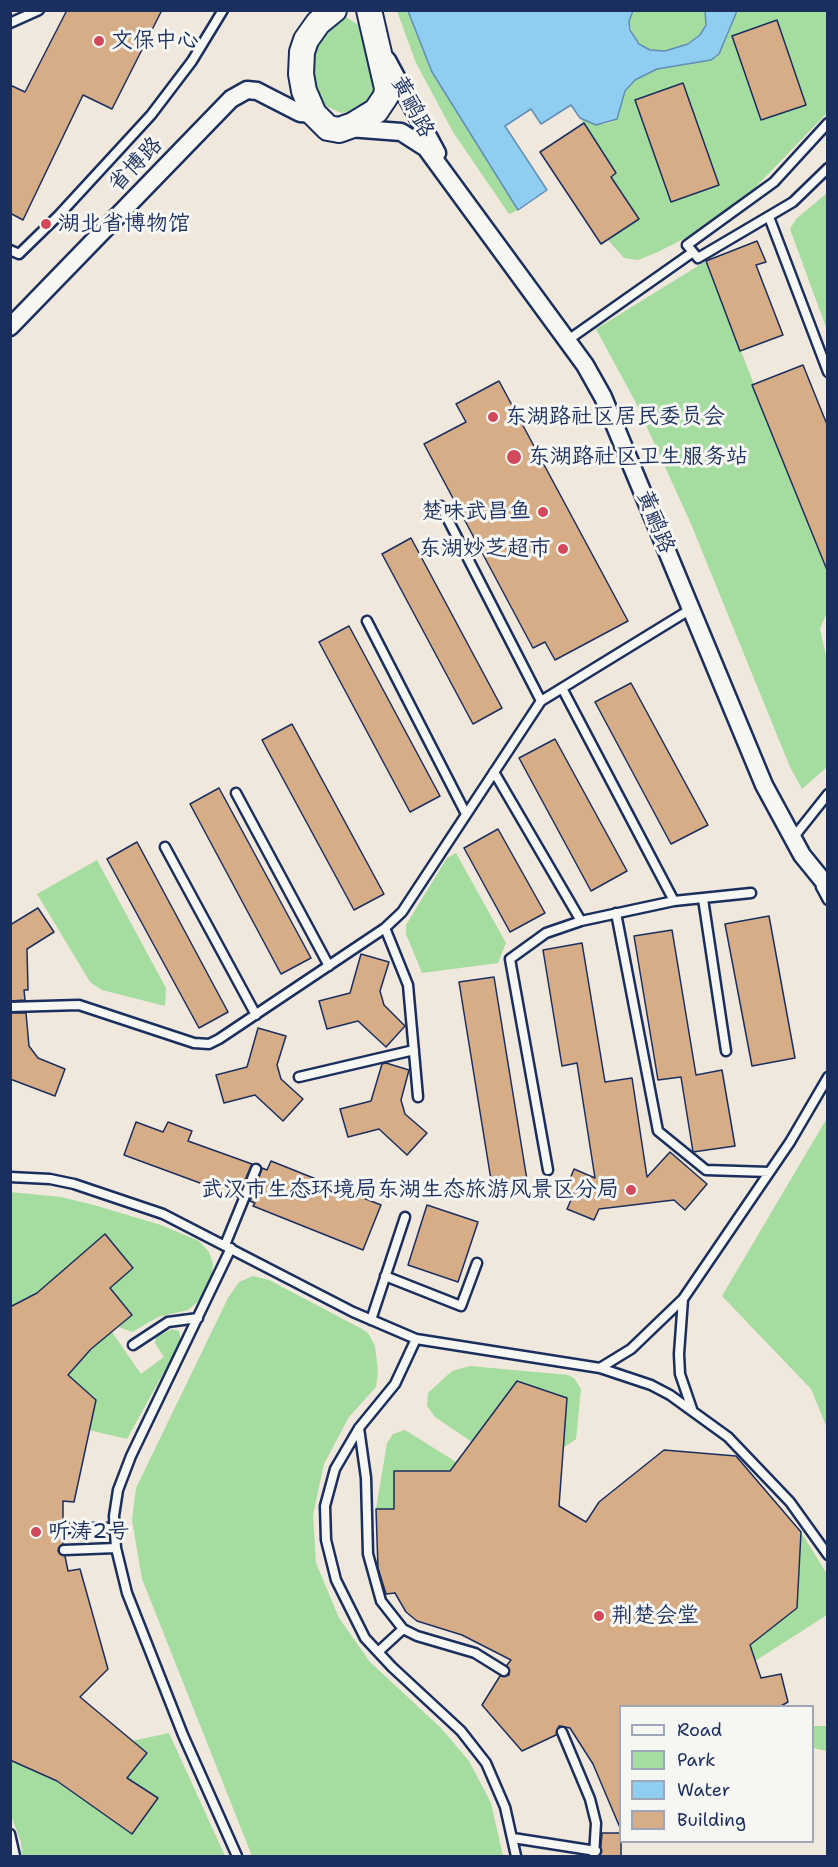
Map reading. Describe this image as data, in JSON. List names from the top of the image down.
{
  "streets": {
    "street": ["黄鹂路", "省博路"]
  },
  "crossings": [
    ["黄鹂路", "省博路"]
  ],
  "places": [
    "文保中心",
    "湖北省博物馆",
    "东湖路社区居民委员会",
    "东湖路社区卫生服务站",
    "楚味武昌鱼",
    "东湖妙芝超市",
    "武汉市生态环境局东湖生态旅游风景区分局",
    "听涛2号",
    "荆楚会堂"
  ],
  "legend": [
    "Road",
    "Park",
    "Water",
    "Building"
  ]
}
